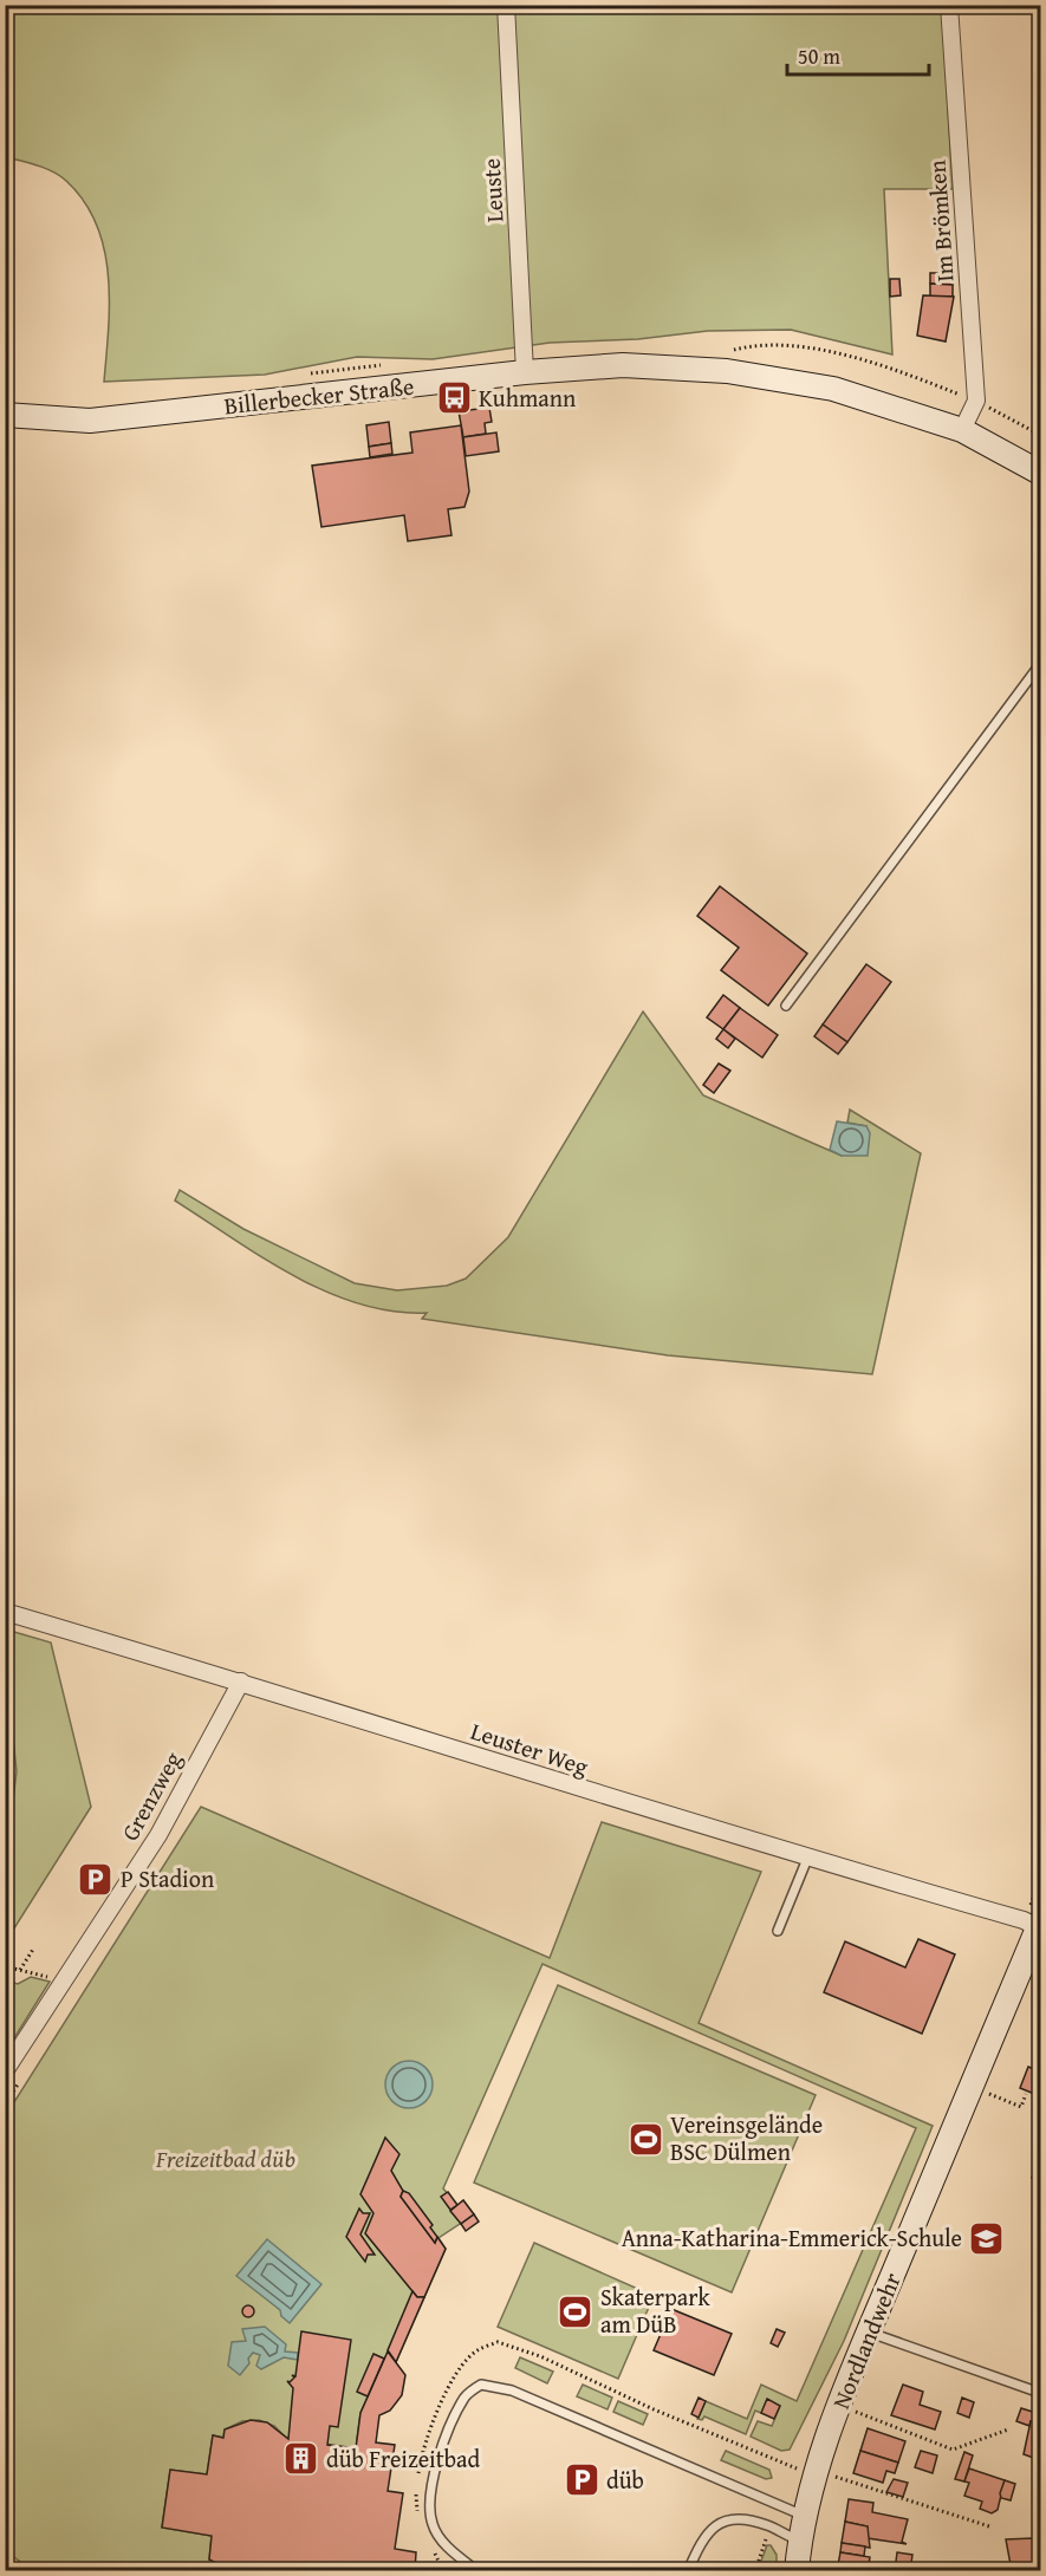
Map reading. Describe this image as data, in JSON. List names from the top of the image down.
{
  "streets": {
    "main road": ["Billerbecker Straße", "Nordlandwehr"],
    "street": [
      "Leuste",
      "Im Brömken",
      "Leuster Weg",
      "Grenzweg"
    ]
  },
  "crossings": [
    ["Leuste", "Billerbecker Straße"],
    ["Im Brömken", "Billerbecker Straße"],
    ["Leuster Weg", "Grenzweg"],
    ["Leuster Weg", "Nordlandwehr"]
  ],
  "parks": ["Freizeitbad düb"],
  "places": {
    "bus stop": ["Kuhmann"],
    "parking": ["P Stadion", "düb"],
    "sports": ["Vereinsgelände BSC Dülmen", "Skaterpark am DüB"],
    "school or university": ["Anna-Katharina-Emmerick-Schule"],
    "building": ["düb Freizeitbad"]
  },
  "scale_bar": "50 m"
}
